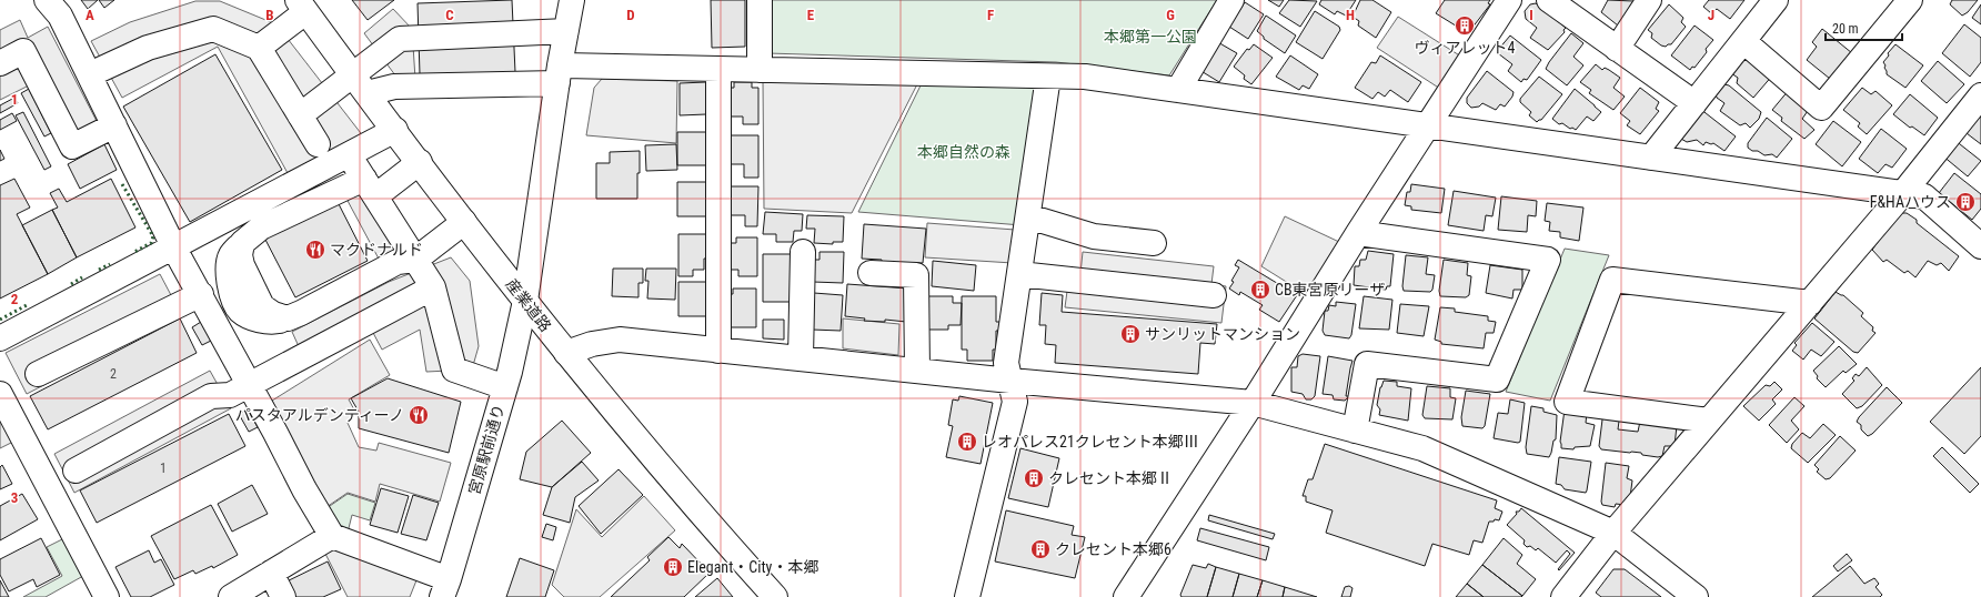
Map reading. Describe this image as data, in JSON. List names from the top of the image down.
{
  "streets": {
    "street": ["産業道路", "宮原駅前通り"]
  },
  "crossings": [
    ["産業道路", "宮原駅前通り"]
  ],
  "parks": ["本郷第一公園", "本郷自然の森"],
  "places": {
    "building": [
      "ヴィアレット4",
      "F&HAハウス",
      "CB東宮原リーザ",
      "サンリットマンション",
      "レオパレス21クレセント本郷Ⅲ",
      "クレセント本郷Ⅱ",
      "クレセント本郷6",
      "Elegant・City・本郷"
    ],
    "restaurant": ["マクドナルド", "パスタアルデンティーノ"]
  },
  "house_numbers": ["2", "1"],
  "scale_bar": "20 m",
  "grid": {
    "columns": [
      "A",
      "B",
      "C",
      "D",
      "E",
      "F",
      "G",
      "H",
      "I",
      "J"
    ],
    "rows": ["1", "2", "3"]
  }
}
